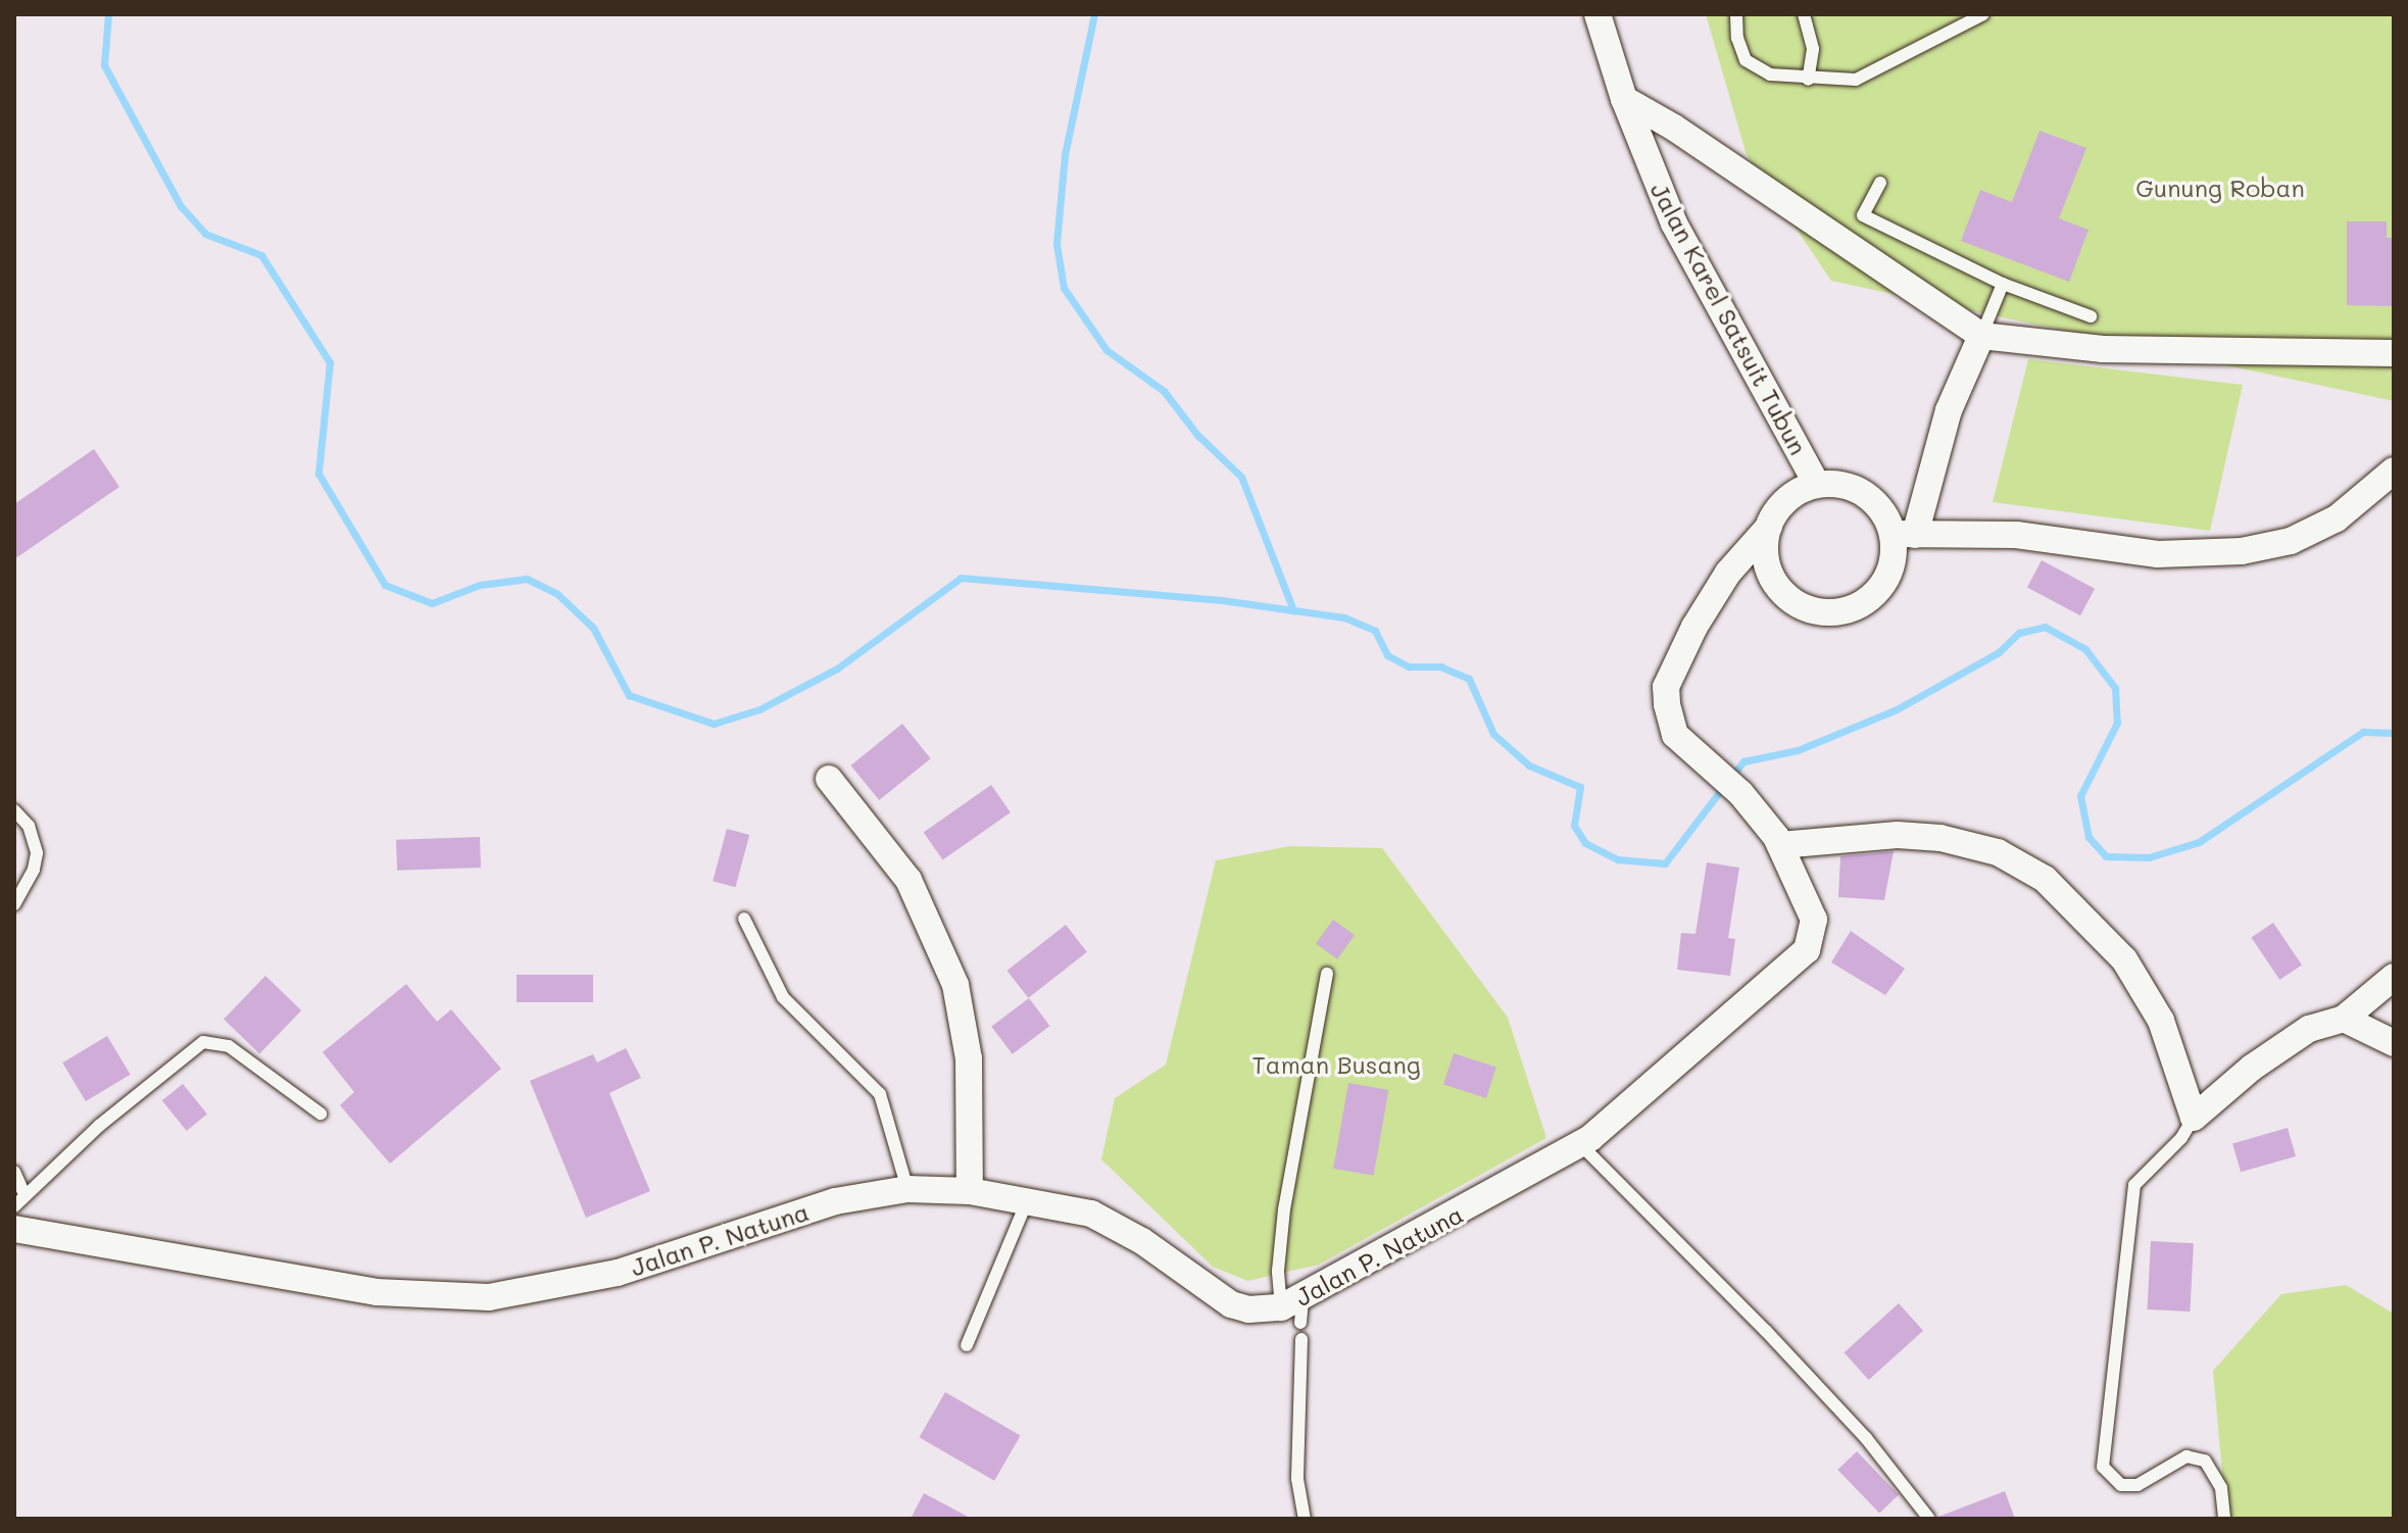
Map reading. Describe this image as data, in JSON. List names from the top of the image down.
{
  "streets": {
    "street": ["Jalan Karel Satsuit Tubun", "Jalan P. Natuna"]
  },
  "crossings": [
    ["Jalan Karel Satsuit Tubun", "Jalan P. Natuna"]
  ],
  "parks": ["Gunung Roban", "Taman Busang"]
}
